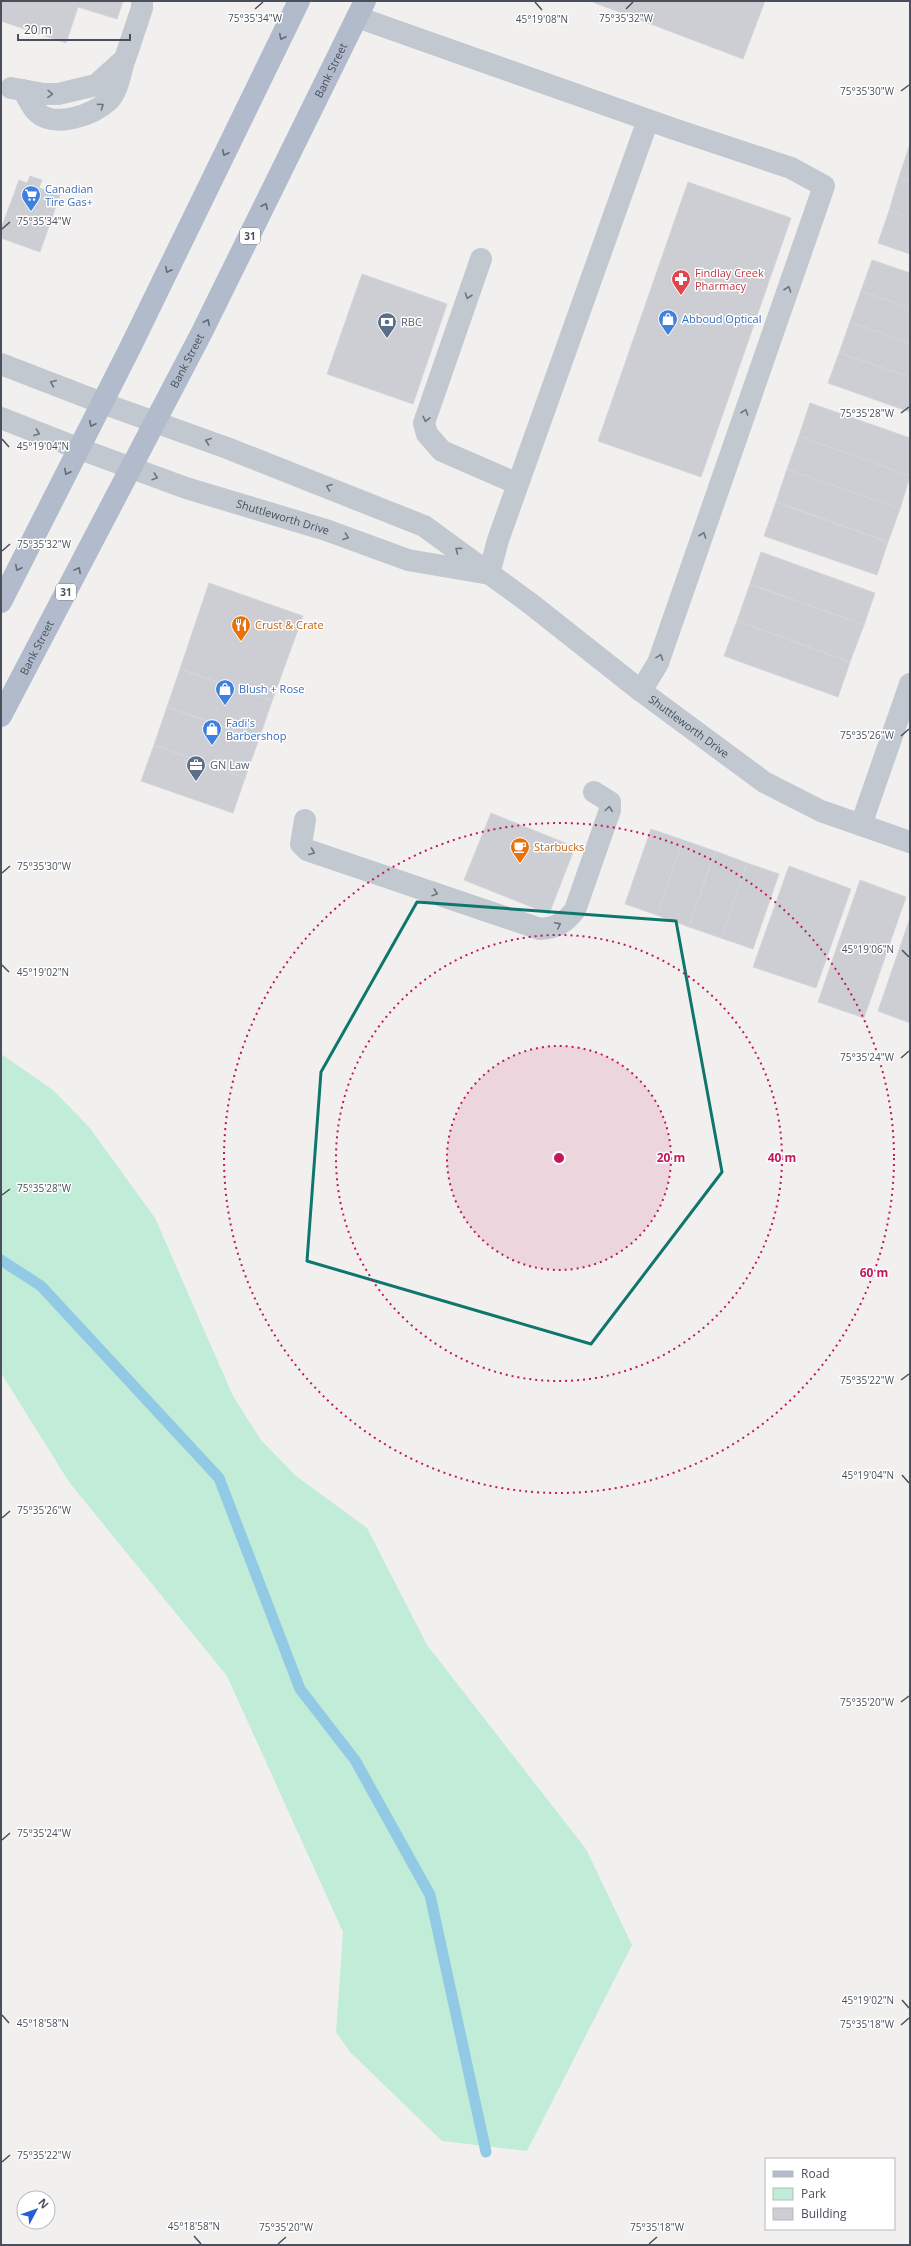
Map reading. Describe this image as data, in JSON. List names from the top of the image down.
{
  "streets": {
    "main road": ["Bank Street", "31"],
    "street": ["Shuttleworth Drive"]
  },
  "crossings": [
    ["Bank Street", "Shuttleworth Drive"]
  ],
  "places": {
    "supermarket": ["Canadian Tire Gas+"],
    "pharmacy": ["Findlay Creek Pharmacy"],
    "shop": ["Abboud Optical", "Blush + Rose", "Fadi's Barbershop"],
    "bank": ["RBC"],
    "restaurant": ["Crust & Crate"],
    "office": ["GN Law"],
    "cafe": ["Starbucks"]
  },
  "legend": ["Road", "Park", "Building"],
  "scale_bar": "20 m",
  "north": "top right",
  "coordinates": [
    "75°35'34\"W",
    "75°35'32\"W",
    "45°19'08\"N",
    "75°35'30\"W",
    "75°35'28\"W",
    "45°19'04\"N",
    "75°35'26\"W",
    "45°19'06\"N",
    "45°19'02\"N",
    "75°35'24\"W",
    "75°35'22\"W",
    "75°35'20\"W",
    "45°18'58\"N",
    "75°35'18\"W"
  ],
  "rings": ["20 m", "40 m", "60 m"]
}
